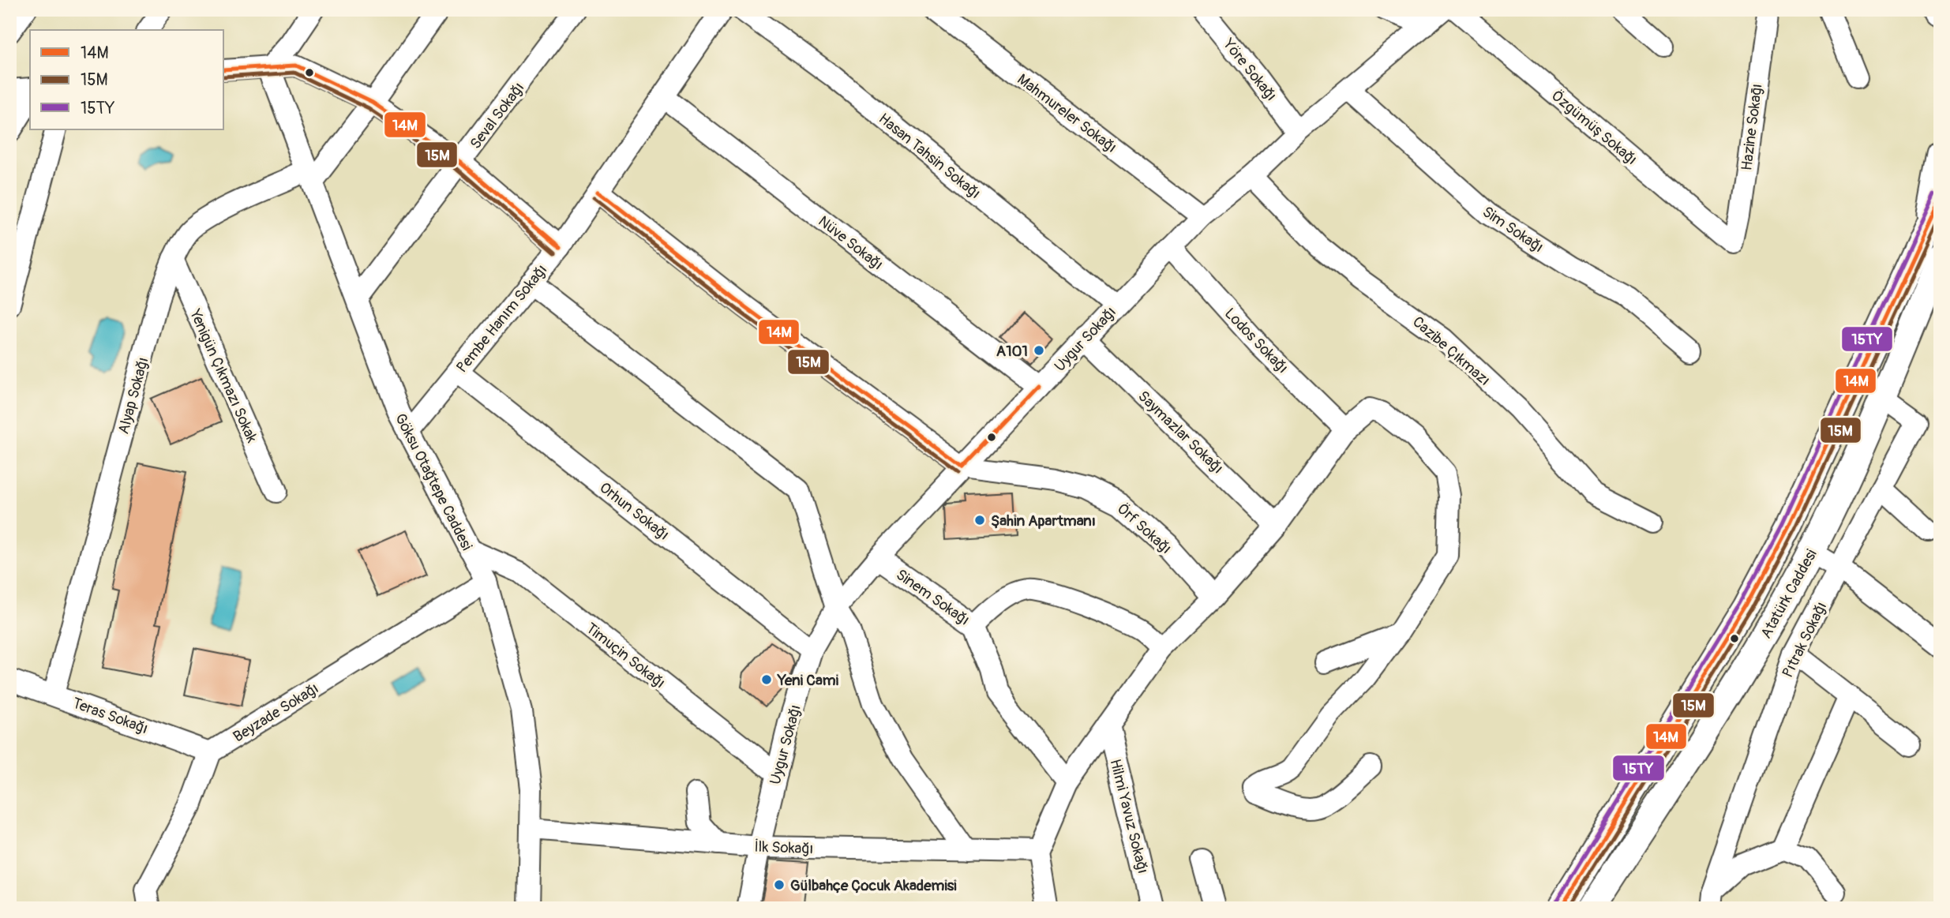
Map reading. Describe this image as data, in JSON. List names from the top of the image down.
{
  "streets": {
    "main road": ["Atatürk Caddesi"],
    "street": [
      "Yöre Sokağı",
      "Mahmureler Sokağı",
      "Seval Sokağı",
      "Özgümüş Sokağı",
      "Hazine Sokaḡı",
      "Hasan Tahsin Sokağı",
      "Sim Sokağı",
      "Nüve Sokağı",
      "Pembe Hanım Sokağı",
      "Uygur Sokağı",
      "Lodos Sokağı",
      "Cazibe Çıkmazı",
      "Yenigün Çıkmazı Sokak",
      "Alyap Sokağı",
      "Saymazlar Sokağı",
      "Göksu Otağtepe Caddesi",
      "Orhun Sokağı",
      "Örf Sokağı",
      "Sinem Sokağı",
      "Pıtrak Sokağı",
      "Timuçin Sokağı",
      "Beyzade Sokağı",
      "Teras Sokağı",
      "Hilmi Yavuz Sokağı",
      "İlk Sokağı"
    ]
  },
  "crossings": [
    ["Yöre Sokağı", "Uygur Sokağı"],
    ["Mahmureler Sokağı", "Uygur Sokağı"],
    ["Seval Sokağı", "Göksu Otağtepe Caddesi"],
    ["Özgümüş Sokağı", "Hazine Sokaḡı"],
    ["Hasan Tahsin Sokağı", "Uygur Sokağı"],
    ["Sim Sokağı", "Uygur Sokağı"],
    ["Nüve Sokağı", "Pembe Hanım Sokağı"],
    ["Nüve Sokağı", "Uygur Sokağı"],
    ["Pembe Hanım Sokağı", "Göksu Otağtepe Caddesi"],
    ["Pembe Hanım Sokağı", "Orhun Sokağı"],
    ["Uygur Sokağı", "Lodos Sokağı"],
    ["Uygur Sokağı", "Cazibe Çıkmazı"],
    ["Uygur Sokağı", "Saymazlar Sokağı"],
    ["Uygur Sokağı", "Orhun Sokağı"],
    ["Uygur Sokağı", "Örf Sokağı"],
    ["Uygur Sokağı", "Sinem Sokağı"],
    ["Uygur Sokağı", "Timuçin Sokağı"],
    ["Uygur Sokağı", "İlk Sokağı"],
    ["Yenigün Çıkmazı Sokak", "Alyap Sokağı"],
    ["Alyap Sokağı", "Göksu Otağtepe Caddesi"],
    ["Alyap Sokağı", "Teras Sokağı"],
    ["Göksu Otağtepe Caddesi", "Timuçin Sokağı"],
    ["Göksu Otağtepe Caddesi", "Beyzade Sokağı"],
    ["Göksu Otağtepe Caddesi", "İlk Sokağı"],
    ["Atatürk Caddesi", "Pıtrak Sokağı"],
    ["Beyzade Sokağı", "Teras Sokağı"]
  ],
  "places": [
    "A101",
    "Şahin Apartmanı",
    "Yeni Cami",
    "Gülbahçe Çocuk Akademisi"
  ],
  "lines": ["transit line 14M", "transit line 15M", "transit line 15TY"],
  "legend": ["14M", "15M", "15TY"]
}
